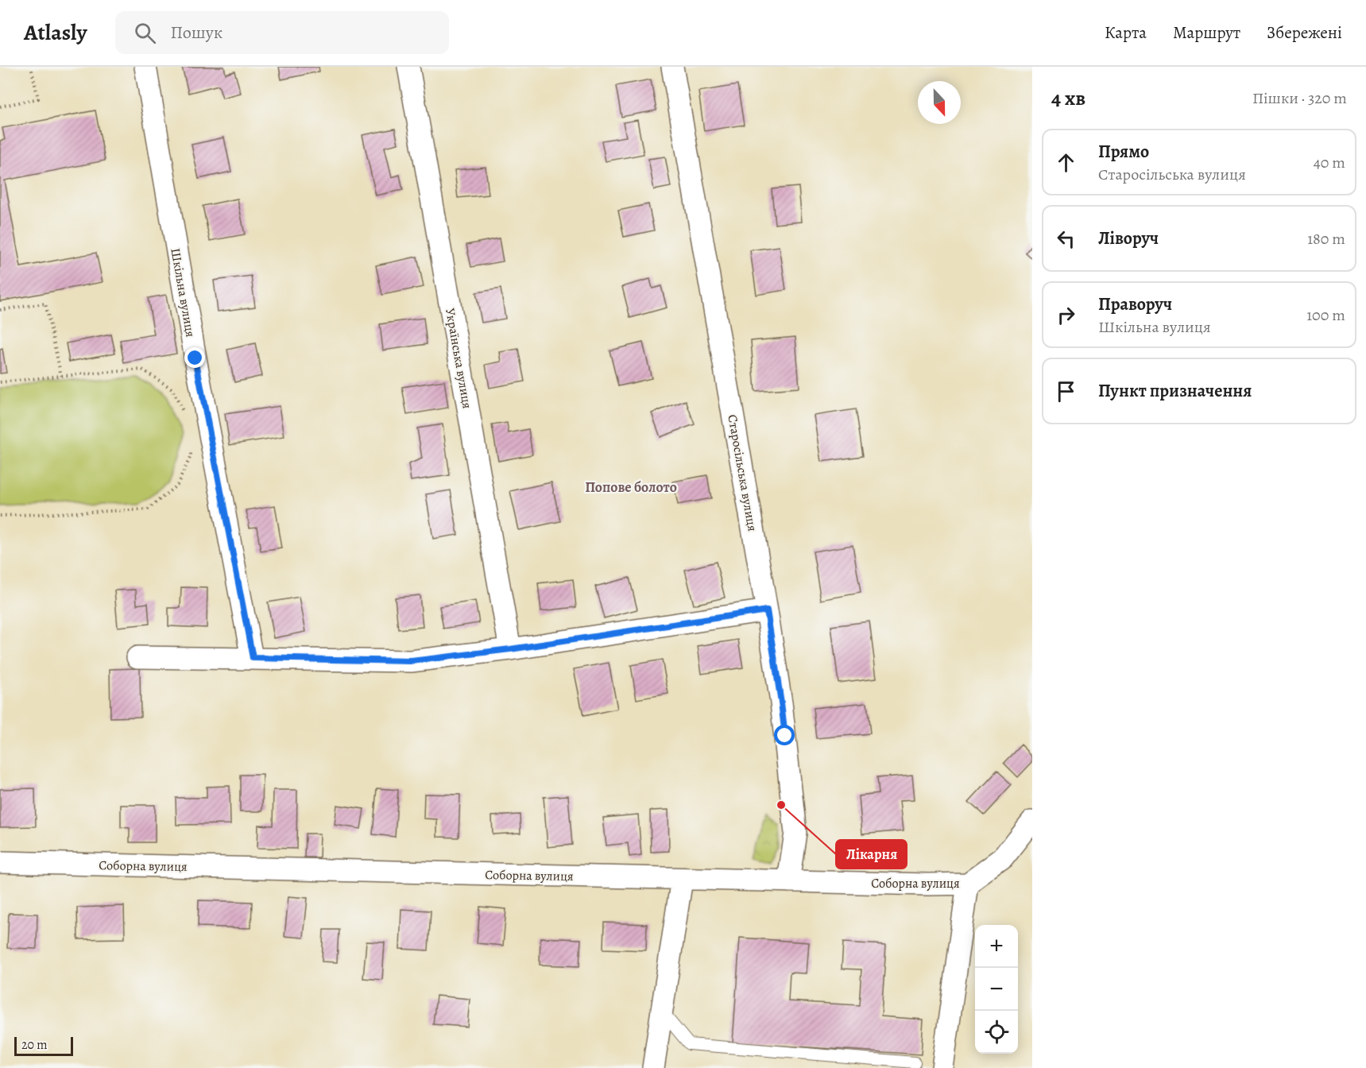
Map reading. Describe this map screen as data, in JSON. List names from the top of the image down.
{
  "streets": {
    "street": [
      "Шкільна вулиця",
      "Українська вулиця",
      "Старосільська вулиця",
      "Соборна вулиця"
    ]
  },
  "crossings": [
    ["Старосільська вулиця", "Соборна вулиця"]
  ],
  "districts": ["Попове болото"],
  "places": ["Лікарня"],
  "scale_bar": "20 m",
  "north": "bottom",
  "page": {
    "header": "Atlasly",
    "search": "Пошук",
    "nav": ["Карта", "Маршрут", "Збережені"],
    "heading": ["4 хв", "Пішки · 320 m"],
    "list": [
      ["Прямо", "Старосільська вулиця", "40 m"],
      ["Ліворуч", "180 m"],
      ["Праворуч", "Шкільна вулиця", "100 m"],
      "Пункт призначення"
    ],
    "map_buttons": ["+", "−"],
    "scale": "20 m"
  }
}
